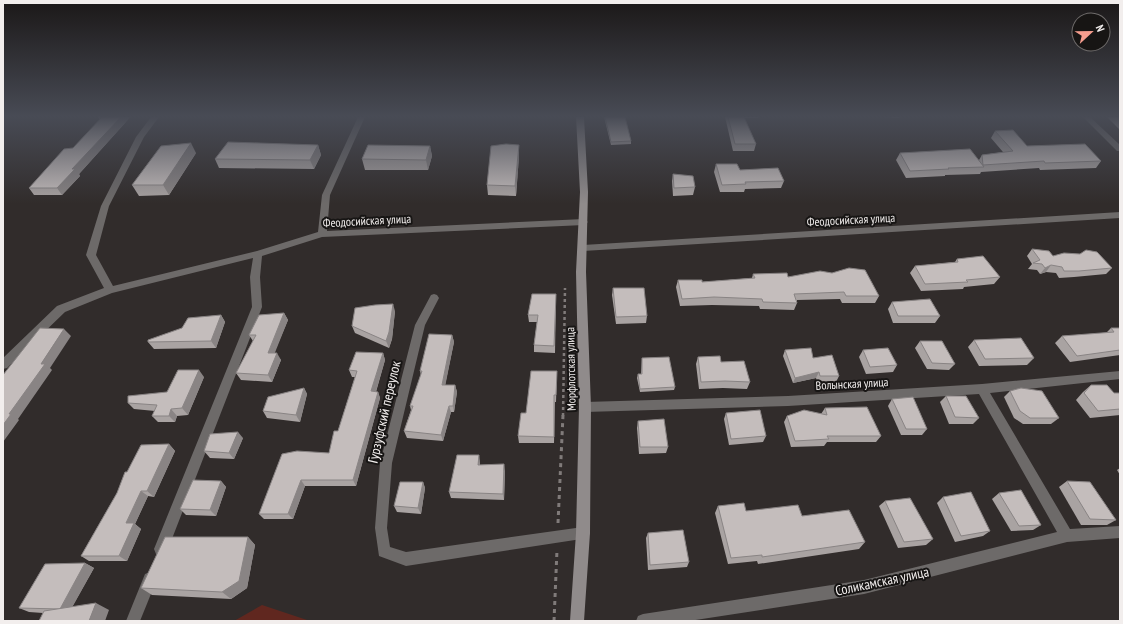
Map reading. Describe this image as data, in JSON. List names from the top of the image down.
{
  "streets": {
    "street": [
      "Феодосийская улица",
      "Морфлотская улица",
      "Волынская улица",
      "Гурзуфский переулок",
      "Соликамская улица"
    ]
  },
  "crossings": [
    ["Феодосийская улица", "Морфлотская улица"],
    ["Морфлотская улица", "Волынская улица"],
    ["Морфлотская улица", "Гурзуфский переулок"]
  ],
  "north": "right"
}
